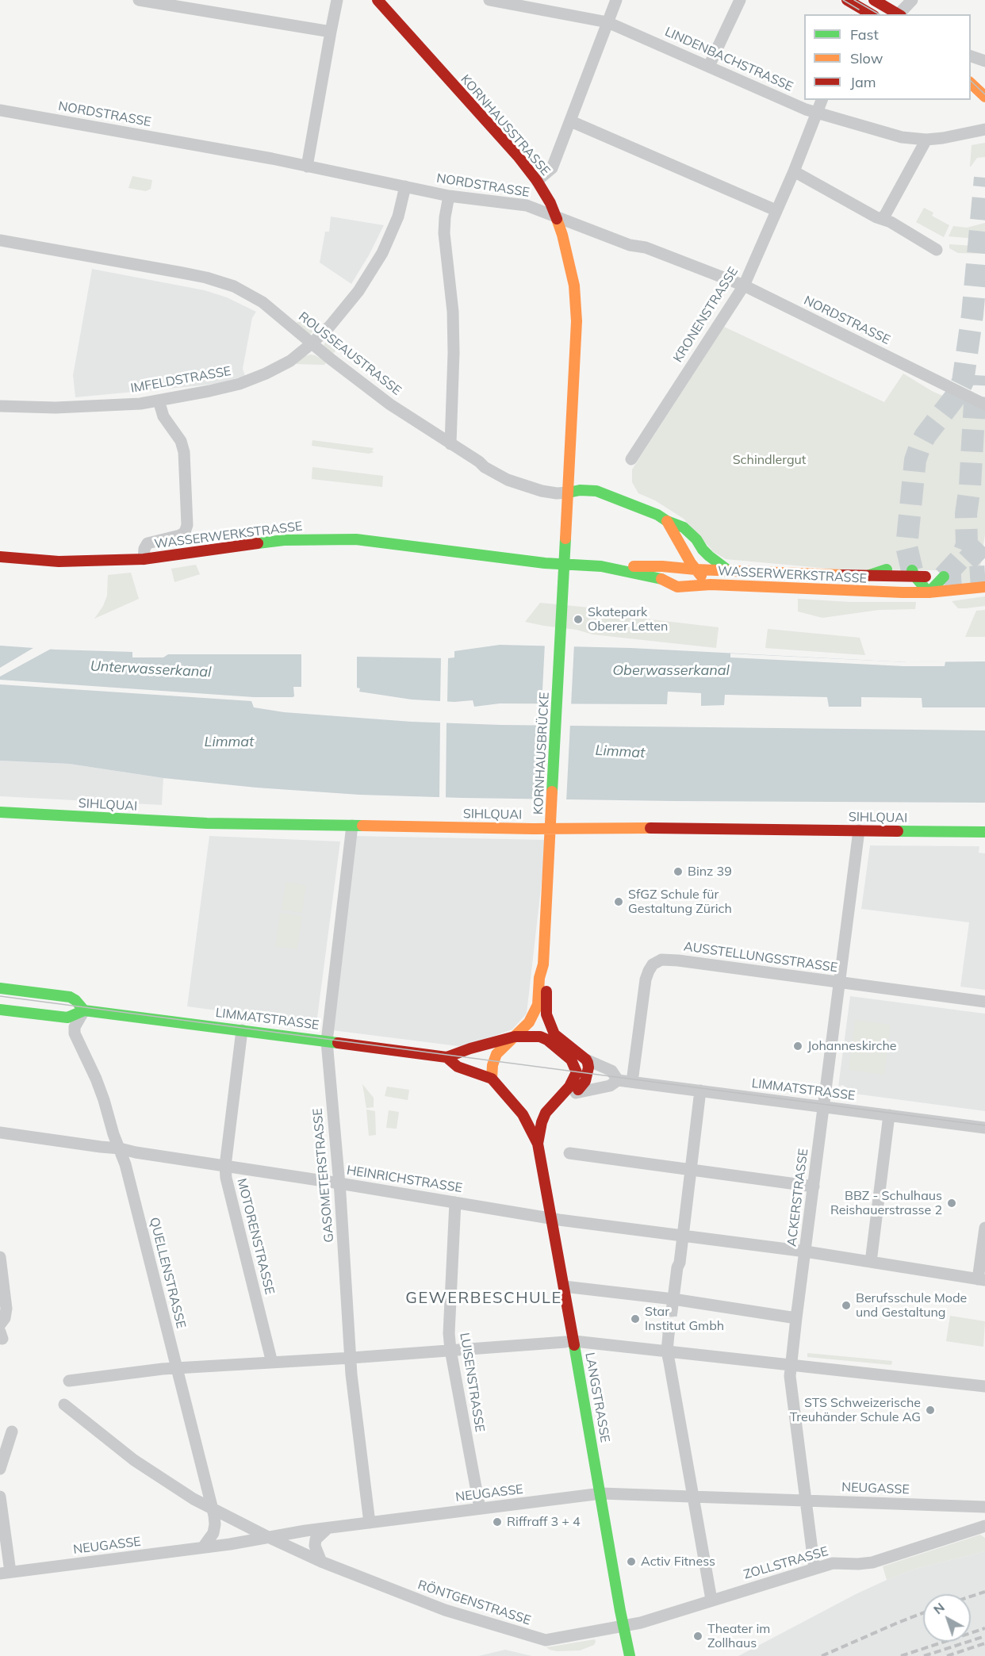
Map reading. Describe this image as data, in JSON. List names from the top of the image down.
{
  "streets": {
    "main road": [
      "KORNHAUSSTRASSE",
      "ROUSSEAUSTRASSE",
      "WASSERWERKSTRASSE",
      "KORNHAUSBRÜCKE",
      "SIHLQUAI",
      "LIMMATSTRASSE",
      "LANGSTRASSE"
    ],
    "street": [
      "LINDENBACHSTRASSE",
      "NORDSTRASSE",
      "KRONENSTRASSE",
      "IMFELDSTRASSE",
      "AUSSTELLUNGSSTRASSE",
      "GASOMETERSTRASSE",
      "HEINRICHSTRASSE",
      "ACKERSTRASSE",
      "MOTORENSTRASSE",
      "QUELLENSTRASSE",
      "LUISENSTRASSE",
      "NEUGASSE",
      "ZOLLSTRASSE",
      "RÖNTGENSTRASSE"
    ]
  },
  "crossings": [
    ["LINDENBACHSTRASSE", "KRONENSTRASSE"],
    ["NORDSTRASSE", "KORNHAUSSTRASSE"],
    ["NORDSTRASSE", "KRONENSTRASSE"],
    ["NORDSTRASSE", "IMFELDSTRASSE"],
    ["KORNHAUSSTRASSE", "ROUSSEAUSTRASSE"],
    ["KORNHAUSSTRASSE", "KORNHAUSBRÜCKE"],
    ["ROUSSEAUSTRASSE", "IMFELDSTRASSE"],
    ["ROUSSEAUSTRASSE", "WASSERWERKSTRASSE"],
    ["SIHLQUAI", "GASOMETERSTRASSE"],
    ["SIHLQUAI", "ACKERSTRASSE"],
    ["AUSSTELLUNGSSTRASSE", "LIMMATSTRASSE"],
    ["AUSSTELLUNGSSTRASSE", "ACKERSTRASSE"],
    ["LIMMATSTRASSE", "GASOMETERSTRASSE"],
    ["LIMMATSTRASSE", "ACKERSTRASSE"],
    ["LIMMATSTRASSE", "MOTORENSTRASSE"],
    ["LIMMATSTRASSE", "QUELLENSTRASSE"],
    ["GASOMETERSTRASSE", "HEINRICHSTRASSE"],
    ["GASOMETERSTRASSE", "NEUGASSE"],
    ["HEINRICHSTRASSE", "ACKERSTRASSE"],
    ["HEINRICHSTRASSE", "MOTORENSTRASSE"],
    ["HEINRICHSTRASSE", "QUELLENSTRASSE"],
    ["HEINRICHSTRASSE", "LUISENSTRASSE"],
    ["HEINRICHSTRASSE", "LANGSTRASSE"],
    ["ACKERSTRASSE", "NEUGASSE"],
    ["ACKERSTRASSE", "ZOLLSTRASSE"],
    ["QUELLENSTRASSE", "NEUGASSE"],
    ["QUELLENSTRASSE", "RÖNTGENSTRASSE"],
    ["LUISENSTRASSE", "NEUGASSE"],
    ["LANGSTRASSE", "NEUGASSE"],
    ["LANGSTRASSE", "ZOLLSTRASSE"],
    ["LANGSTRASSE", "RÖNTGENSTRASSE"],
    ["NEUGASSE", "RÖNTGENSTRASSE"],
    ["ZOLLSTRASSE", "RÖNTGENSTRASSE"]
  ],
  "districts": ["GEWERBESCHULE"],
  "water": ["Unterwasserkanal", "Oberwasserkanal", "Limmat"],
  "parks": ["Schindlergut"],
  "places": [
    "Skatepark Oberer Letten",
    "Binz 39",
    "SfGZ Schule für Gestaltung Zürich",
    "Johanneskirche",
    "BBZ - Schulhaus Reishauerstrasse 2",
    "Berufsschule Mode und Gestaltung",
    "Star Institut Gmbh",
    "STS Schweizerische Treuhänder Schule AG",
    "Riffraff 3 + 4",
    "Activ Fitness",
    "Theater im Zollhaus"
  ],
  "legend": ["Fast", "Slow", "Jam"],
  "north": "top left"
}
